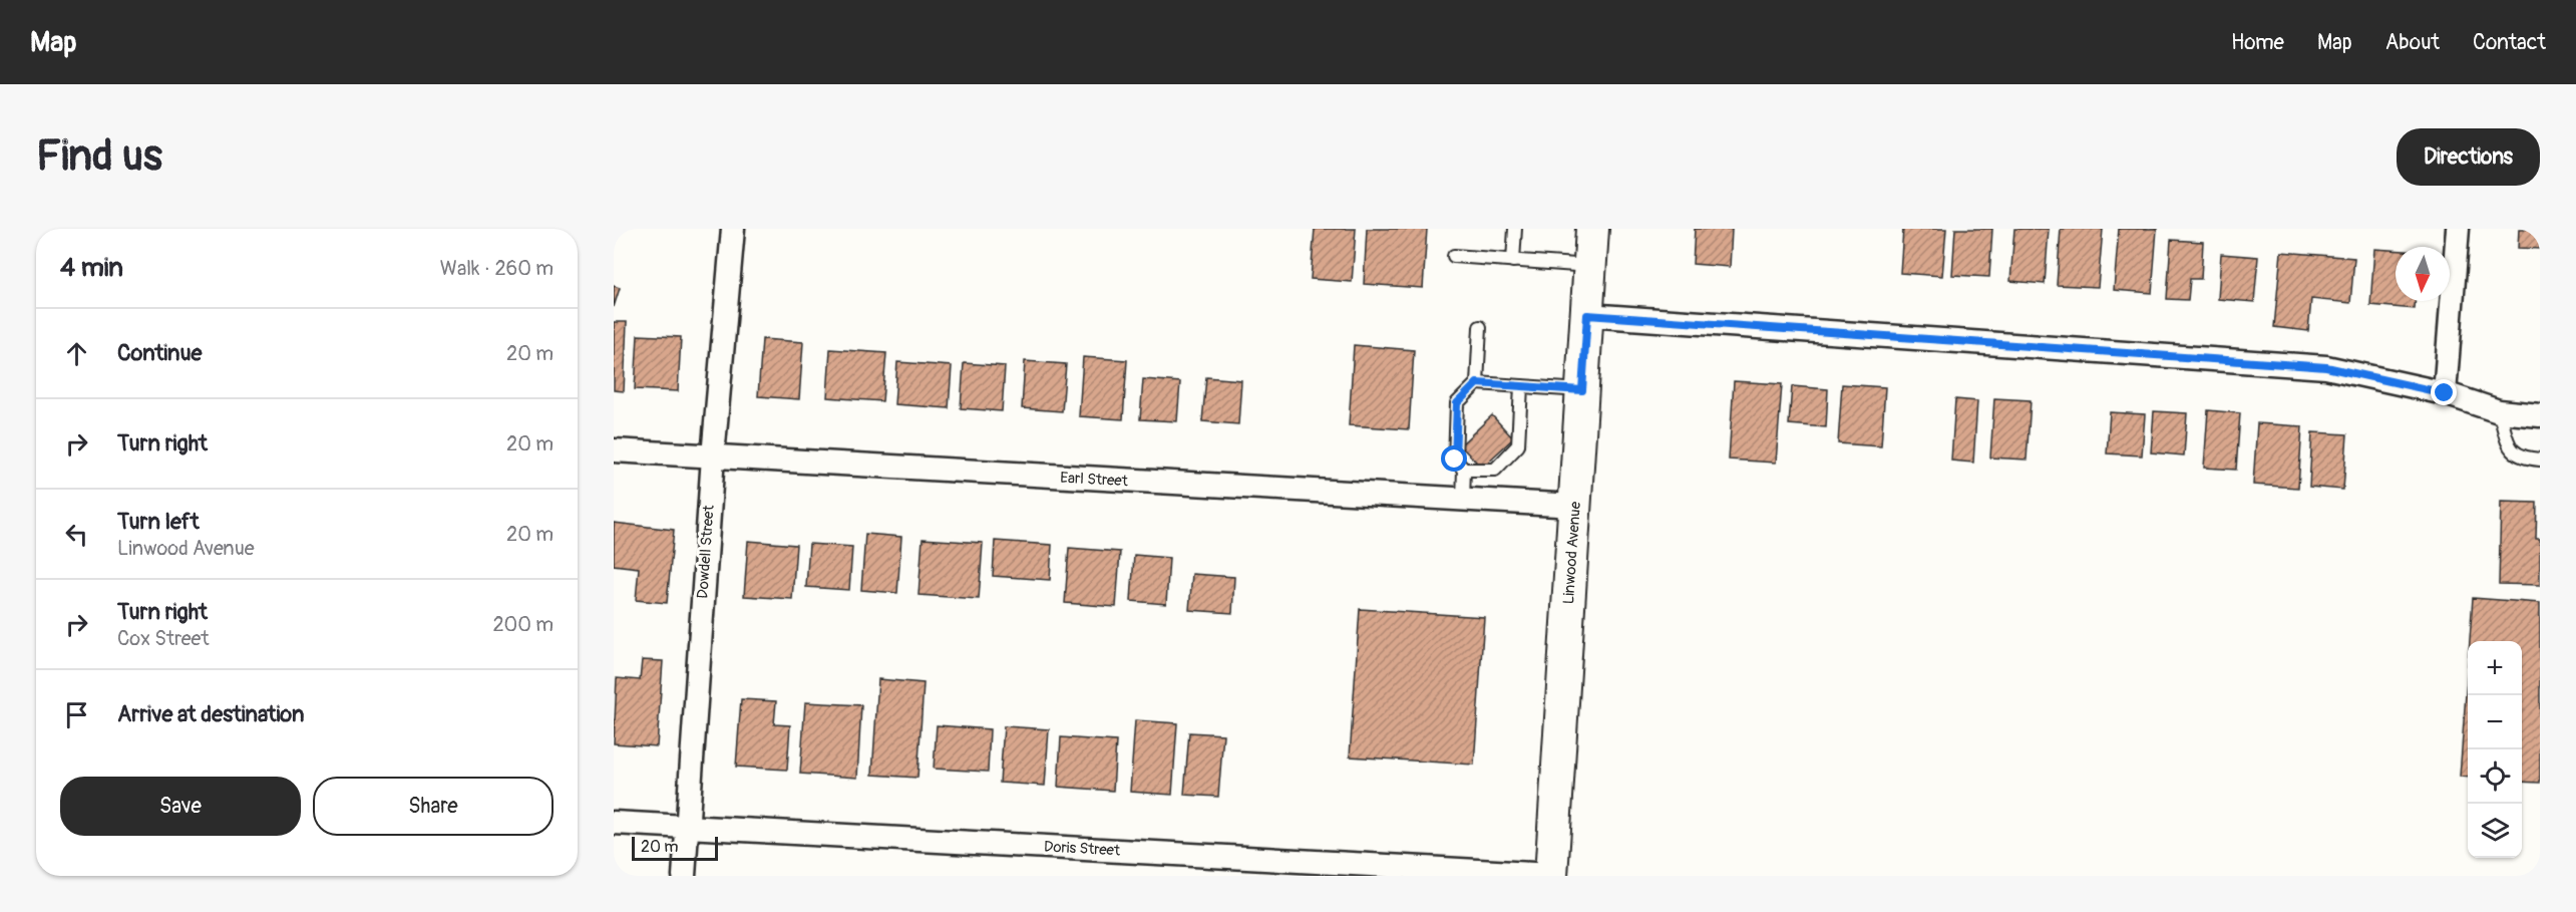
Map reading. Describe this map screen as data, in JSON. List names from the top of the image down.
{
  "streets": {
    "main road": ["Linwood Avenue"],
    "street": ["Earl Street", "Dowdell Street", "Doris Street"]
  },
  "crossings": [
    ["Earl Street", "Dowdell Street"],
    ["Earl Street", "Linwood Avenue"],
    ["Dowdell Street", "Doris Street"],
    ["Linwood Avenue", "Doris Street"]
  ],
  "scale_bar": "20 m",
  "north": "bottom",
  "page": {
    "header": "Map",
    "nav": [
      "Home",
      "Map",
      "About",
      "Contact"
    ],
    "buttons": [
      "Directions",
      ["Save", "Share"]
    ],
    "title": "Find us",
    "heading": ["4 min", "Walk · 260 m"],
    "list": [
      ["Continue", "20 m"],
      ["Turn right", "20 m"],
      ["Turn left", "Linwood Avenue", "20 m"],
      ["Turn right", "Cox Street", "200 m"],
      "Arrive at destination"
    ],
    "map_buttons": ["+", "−"],
    "scale": "20 m"
  }
}
